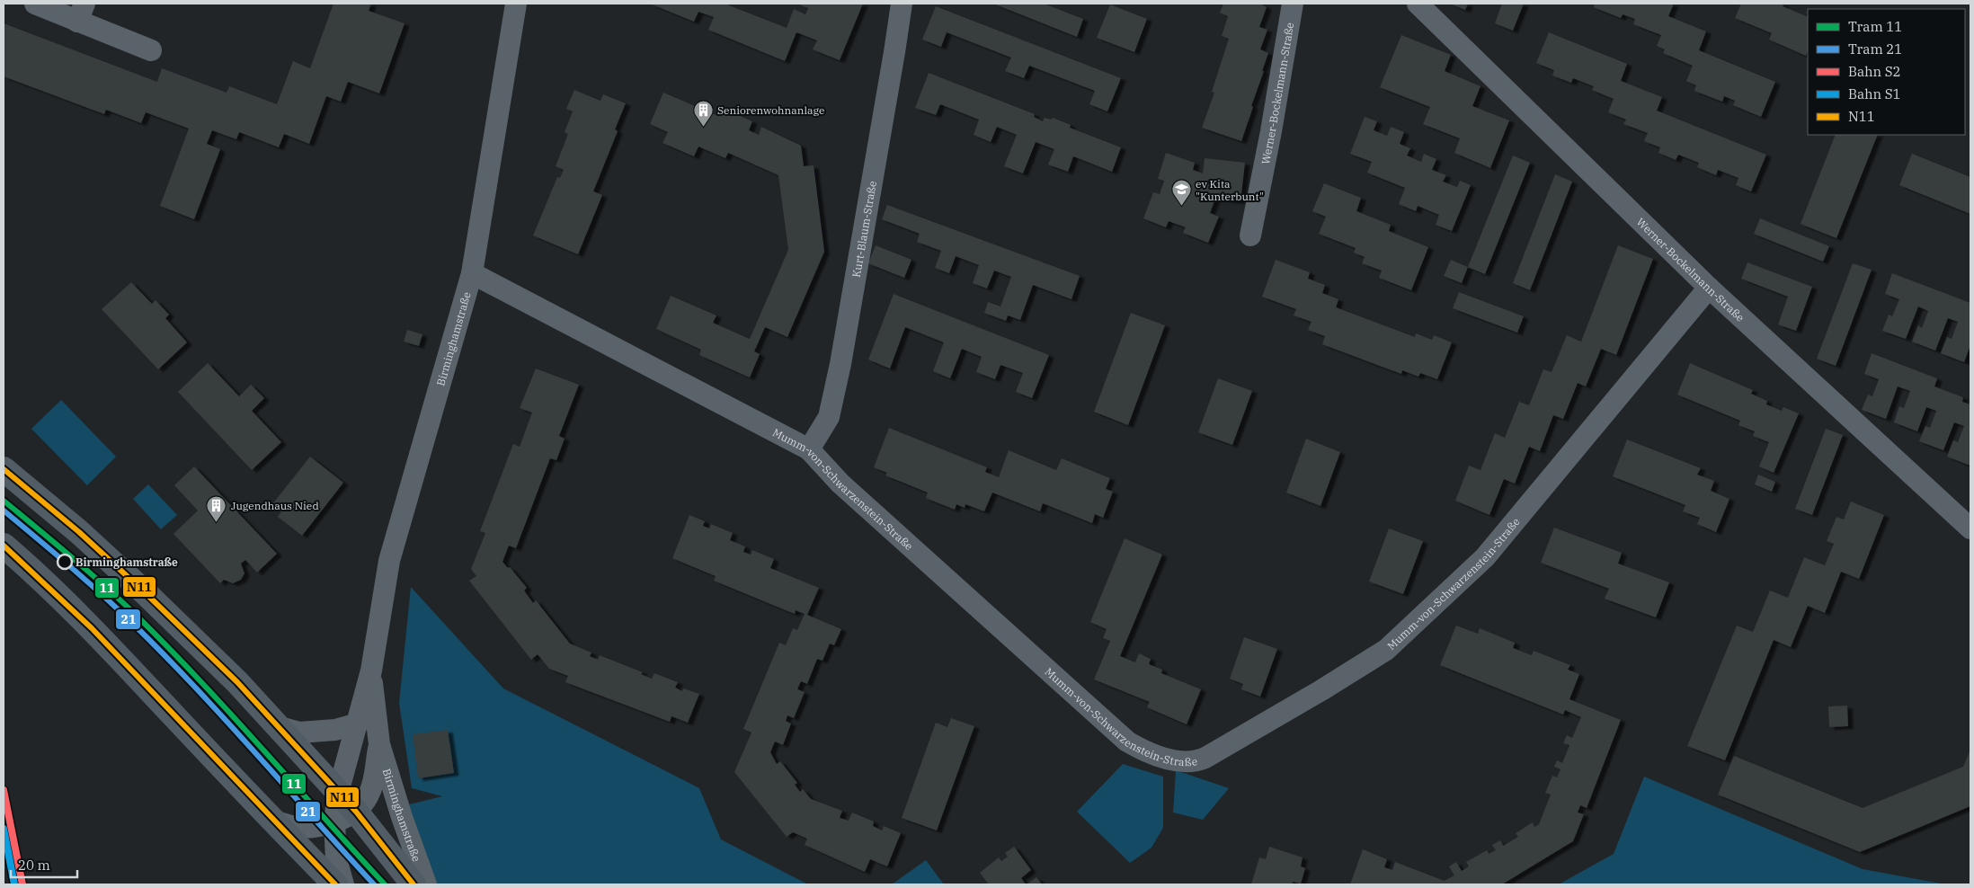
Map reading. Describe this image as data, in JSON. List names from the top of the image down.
{
  "streets": {
    "street": [
      "Werner-Bockelmann-Straße",
      "Kurt-Blaum-Straße",
      "Birminghamstraße",
      "Mumm-von-Schwarzenstein-Straße"
    ]
  },
  "crossings": [
    ["Werner-Bockelmann-Straße", "Mumm-von-Schwarzenstein-Straße"],
    ["Kurt-Blaum-Straße", "Mumm-von-Schwarzenstein-Straße"],
    ["Birminghamstraße", "Mumm-von-Schwarzenstein-Straße"]
  ],
  "places": {
    "building": ["Seniorenwohnanlage", "Jugendhaus Nied"],
    "school or university": ["ev Kita \"Kunterbunt\""],
    "other": ["Birminghamstraße"]
  },
  "lines": [
    "transit line N11",
    "tram line 11",
    "tram line 21",
    "rail line S2",
    "rail line S1"
  ],
  "legend": [
    "Tram 11",
    "Tram 21",
    "Bahn S2",
    "Bahn S1",
    "N11"
  ],
  "scale_bar": "20 m"
}
